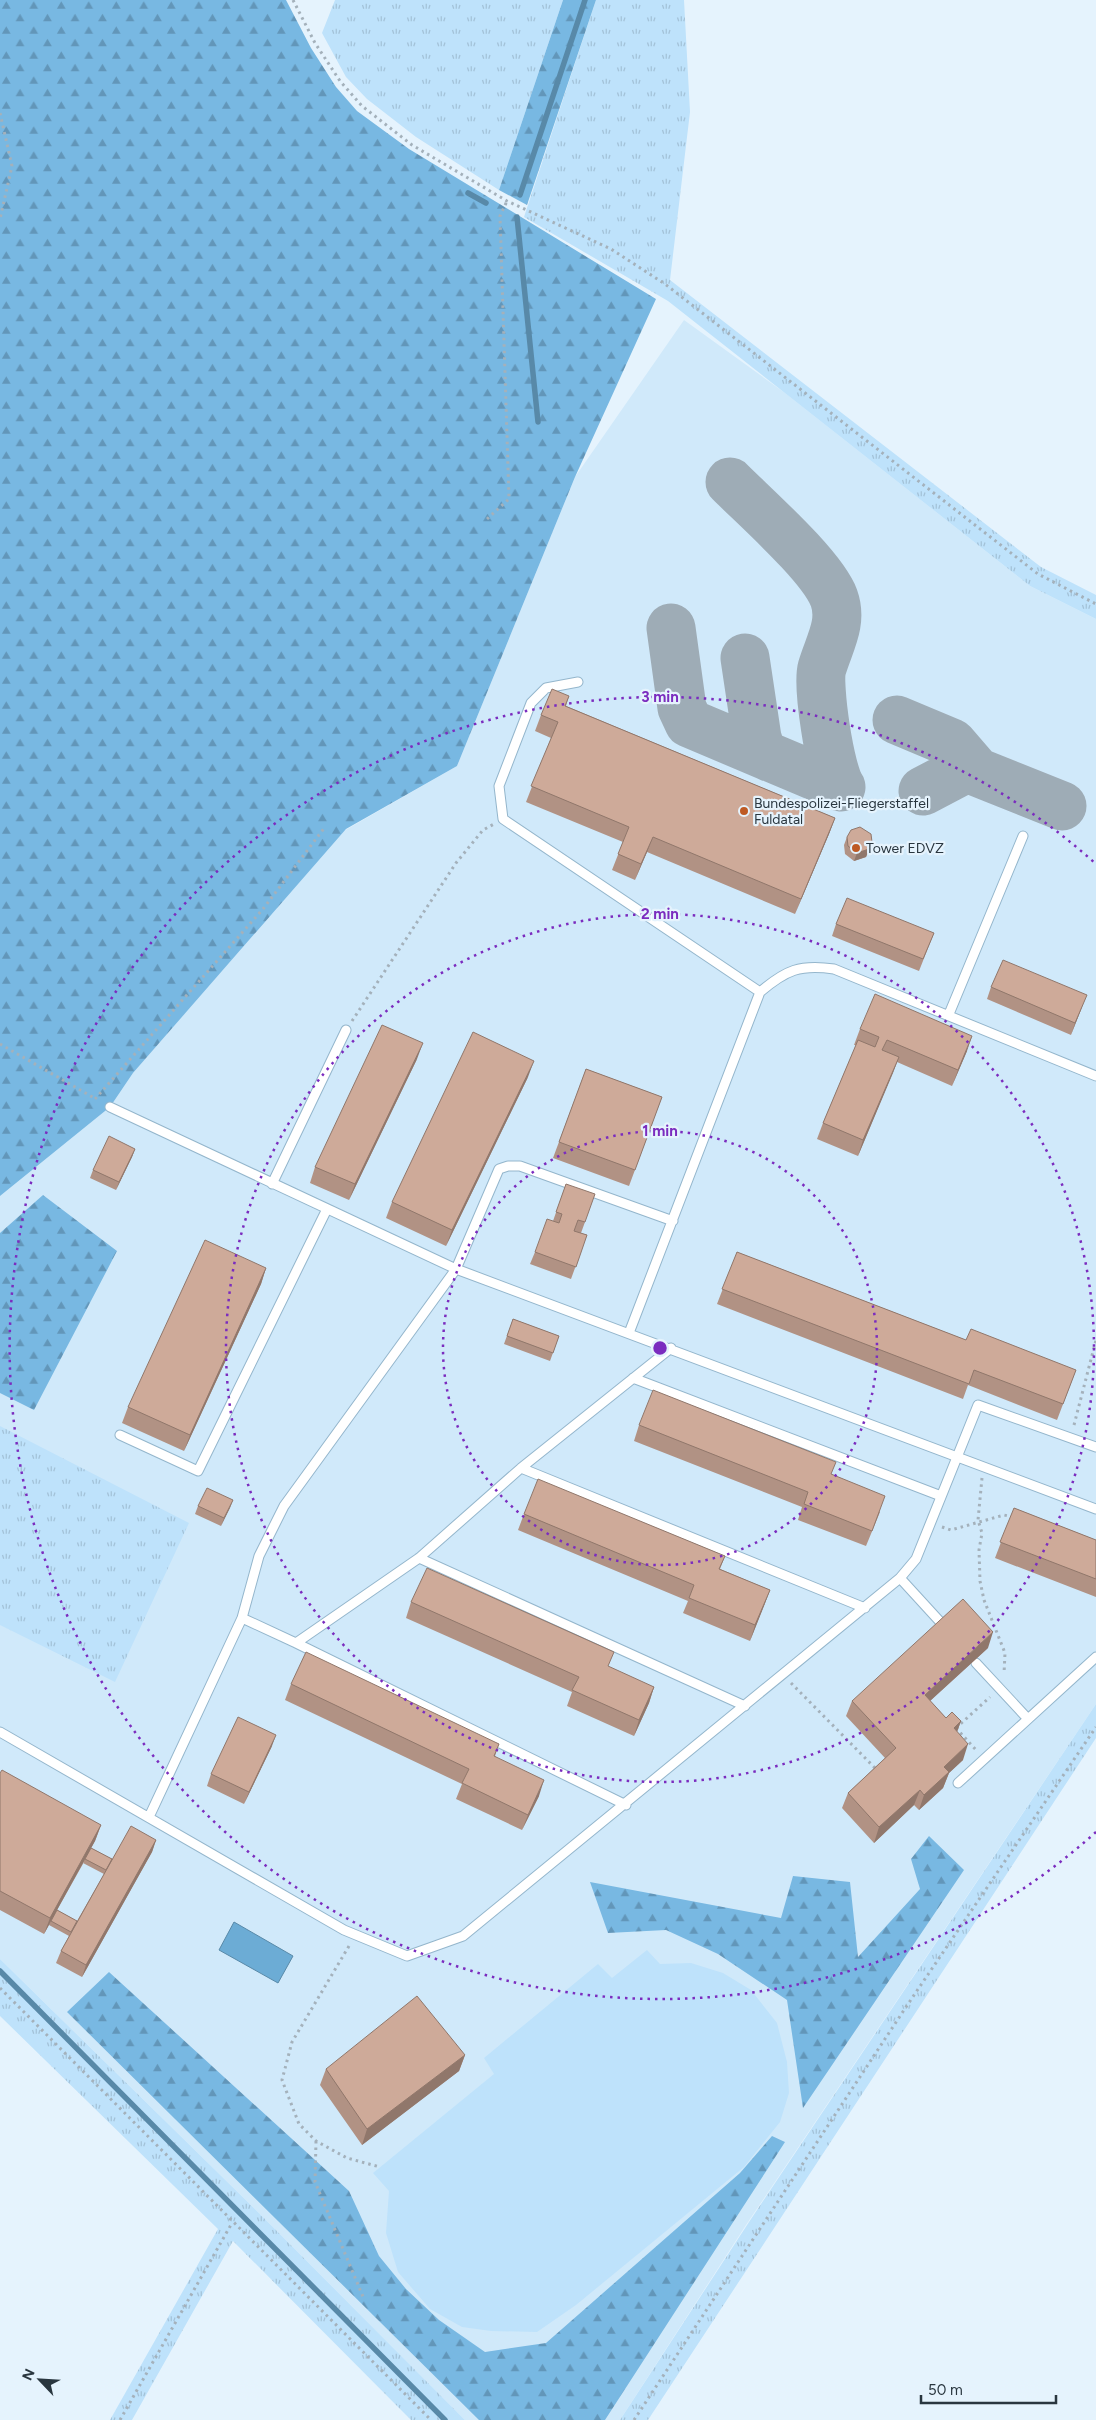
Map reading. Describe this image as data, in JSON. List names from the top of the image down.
{
  "places": ["Bundespolizei-Fliegerstaffel Fuldatal", "Tower EDVZ"],
  "scale_bar": "50 m",
  "north": "top left",
  "rings": ["3 min", "2 min", "1 min"]
}
